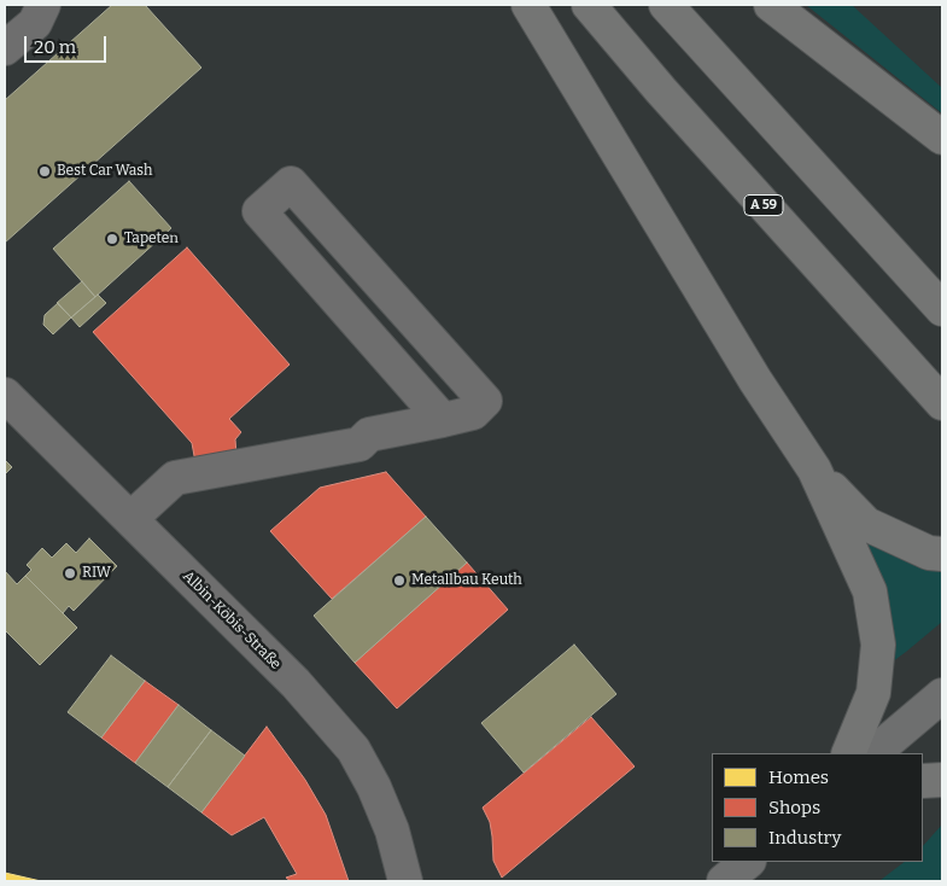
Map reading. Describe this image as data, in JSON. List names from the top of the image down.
{
  "streets": {
    "highway": ["A 59"],
    "street": ["Albin-Köbis-Straße"]
  },
  "places": [
    "Best Car Wash",
    "Tapeten",
    "RIW",
    "Metallbau Keuth"
  ],
  "legend": ["Homes", "Shops", "Industry"],
  "scale_bar": "20 m"
}
